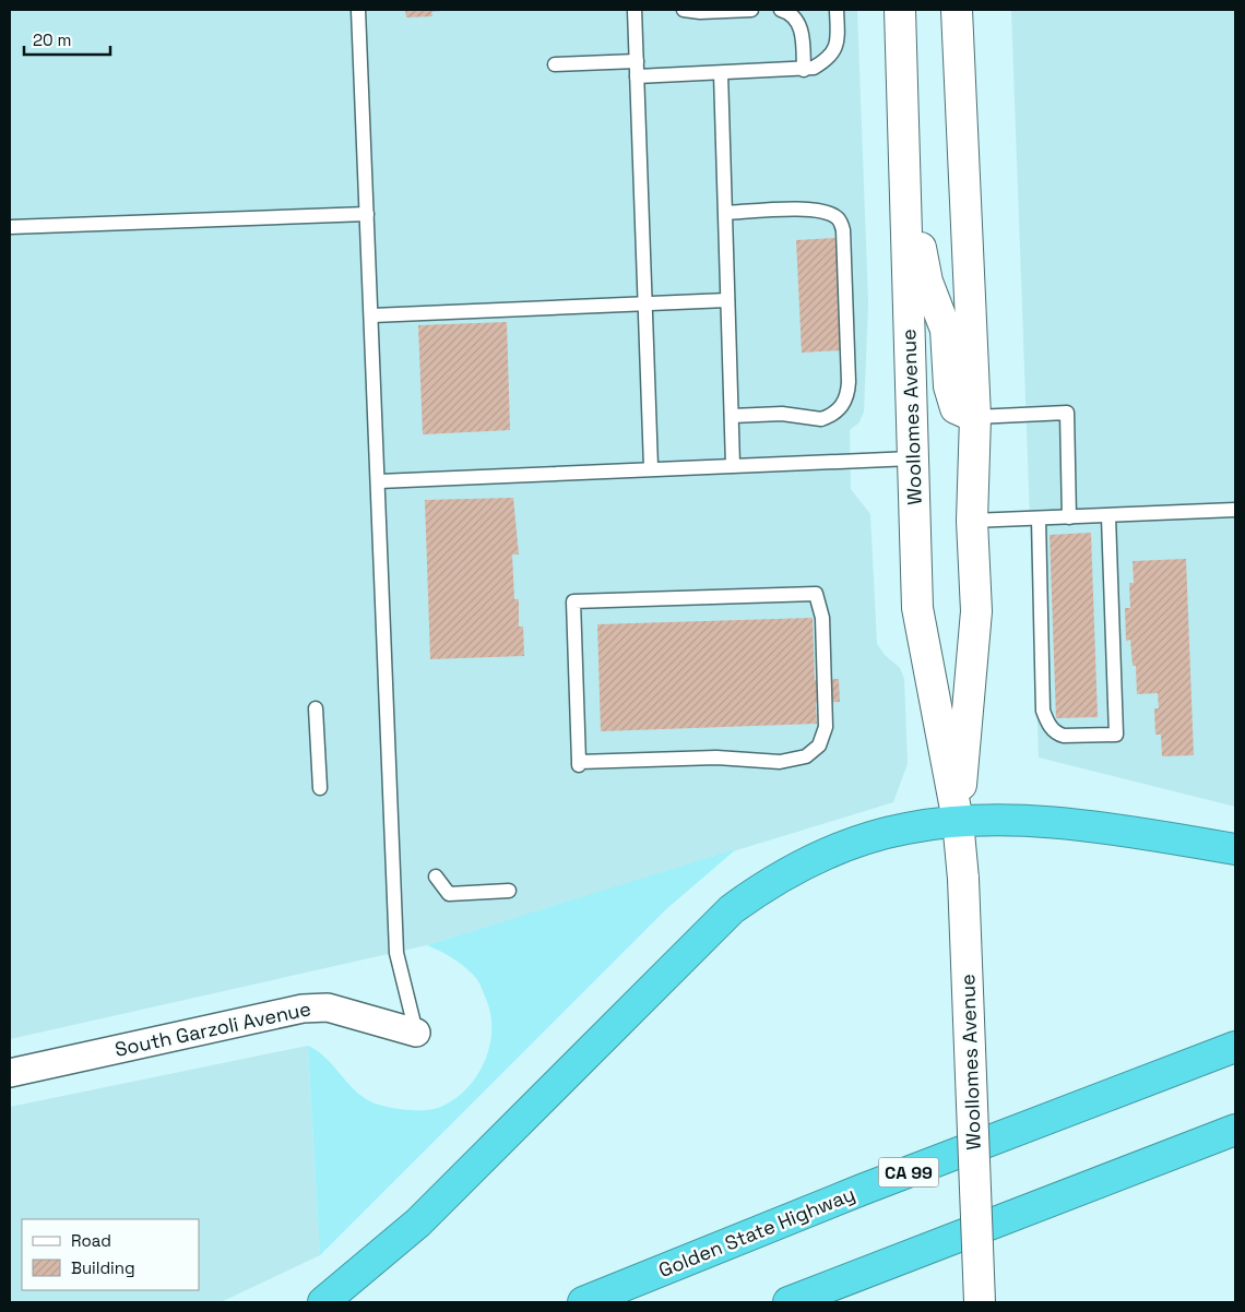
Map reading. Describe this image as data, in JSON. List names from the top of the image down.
{
  "streets": {
    "highway": ["CA 99", "Golden State Highway"],
    "street": ["Woollomes Avenue", "South Garzoli Avenue"]
  },
  "legend": ["Road", "Building"],
  "scale_bar": "20 m"
}
